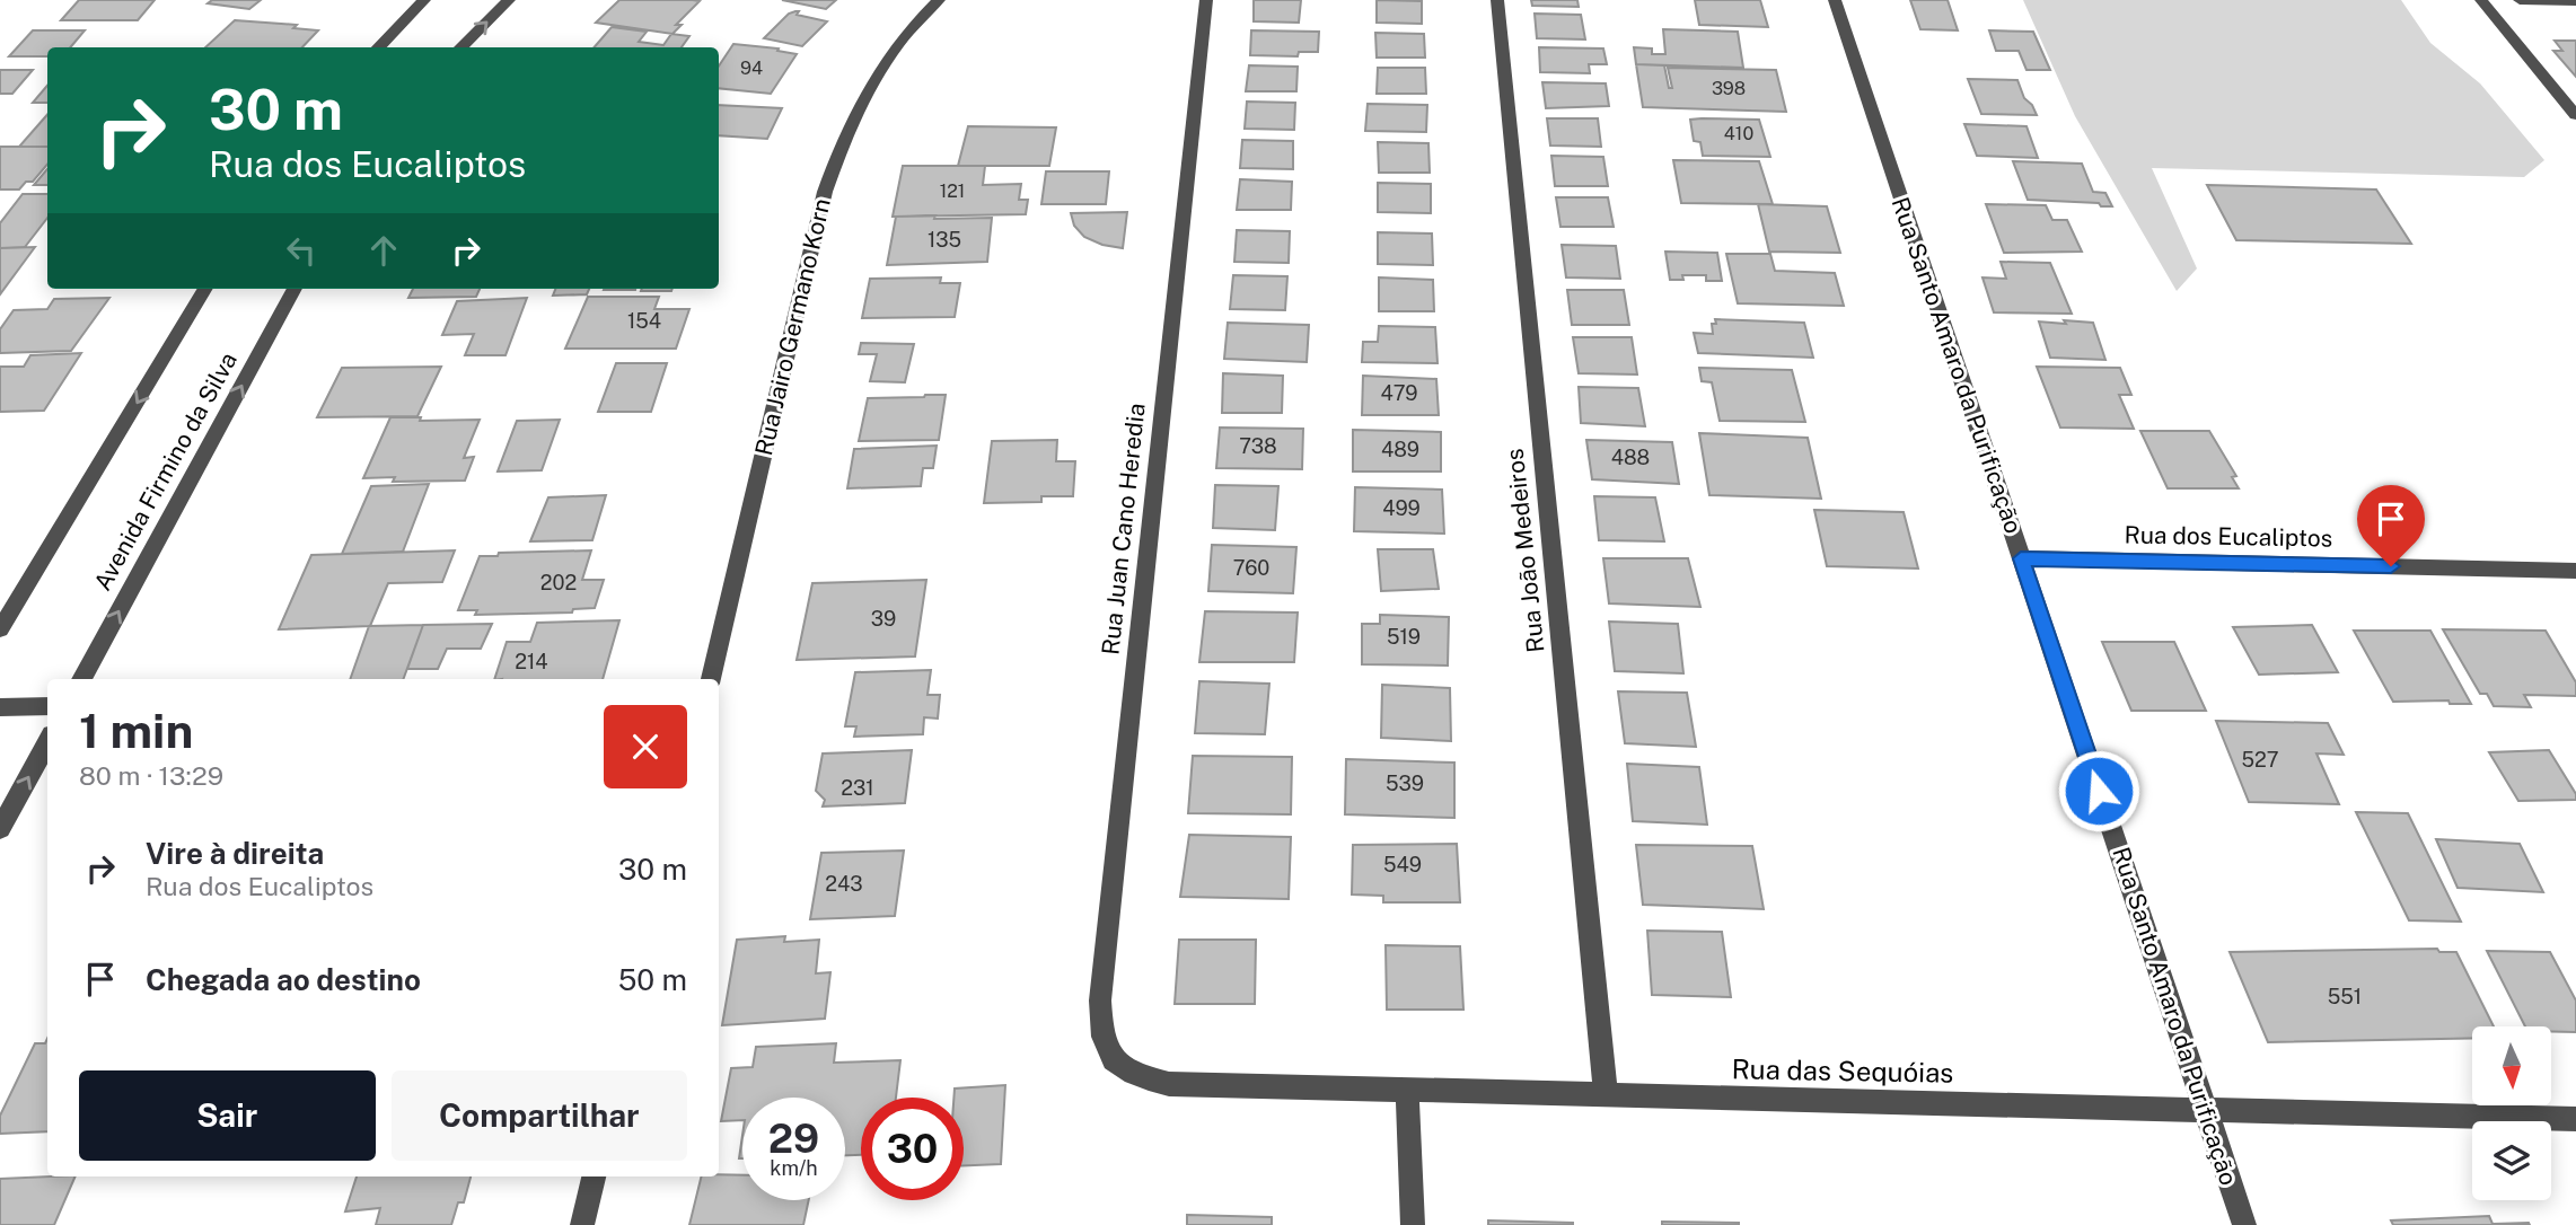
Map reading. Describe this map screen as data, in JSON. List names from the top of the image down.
{
  "streets": {
    "street": [
      "Rua Jairo Germano Korn",
      "Rua Santo Amaro da Purificação",
      "Avenida Firmino da Silva",
      "Rua Juan Cano Heredia",
      "Rua dos Eucaliptos",
      "Rua João Medeiros",
      "Rua das Sequóias"
    ]
  },
  "crossings": [
    ["Rua Santo Amaro da Purificação", "Rua dos Eucaliptos"],
    ["Rua Santo Amaro da Purificação", "Rua das Sequóias"],
    ["Rua Juan Cano Heredia", "Rua das Sequóias"],
    ["Rua João Medeiros", "Rua das Sequóias"]
  ],
  "house_numbers": [
    "94",
    "398",
    "410",
    "121",
    "135",
    "154",
    "479",
    "738",
    "489",
    "488",
    "499",
    "760",
    "202",
    "39",
    "519",
    "214",
    "527",
    "539",
    "231",
    "549",
    "243",
    "551"
  ],
  "north": "bottom",
  "page": {
    "turn": ["30 m", "Rua dos Eucaliptos"],
    "heading": ["1 min", "80 m · 13:29"],
    "list": [
      {
        "name": "Vire à direita",
        "note": "Rua dos Eucaliptos",
        "value": "30 m"
      },
      {
        "name": "Chegada ao destino",
        "value": "50 m"
      }
    ],
    "buttons": ["Sair", "Compartilhar"],
    "speed": "29 km/h",
    "limit": "30"
  }
}
